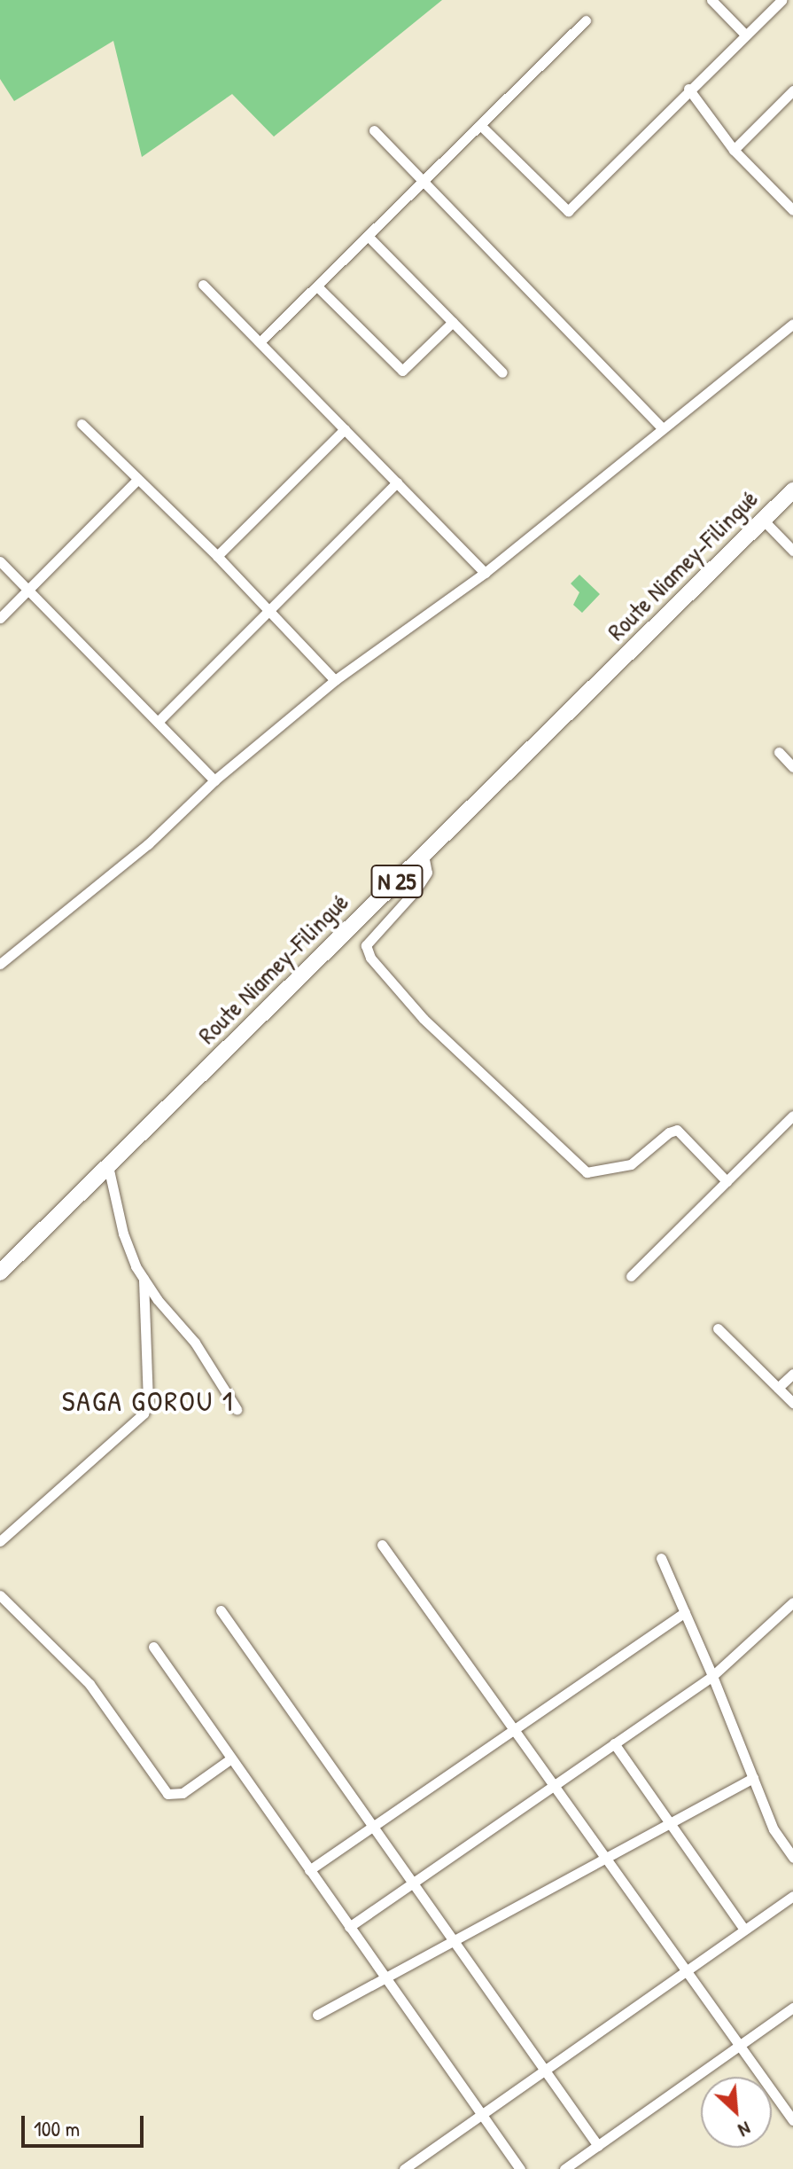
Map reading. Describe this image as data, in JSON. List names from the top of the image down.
{
  "streets": {
    "main road": ["Route Niamey-Filingué", "N 25"]
  },
  "districts": ["SAGA GOROU 1"],
  "scale_bar": "100 m",
  "north": "bottom right"
}
